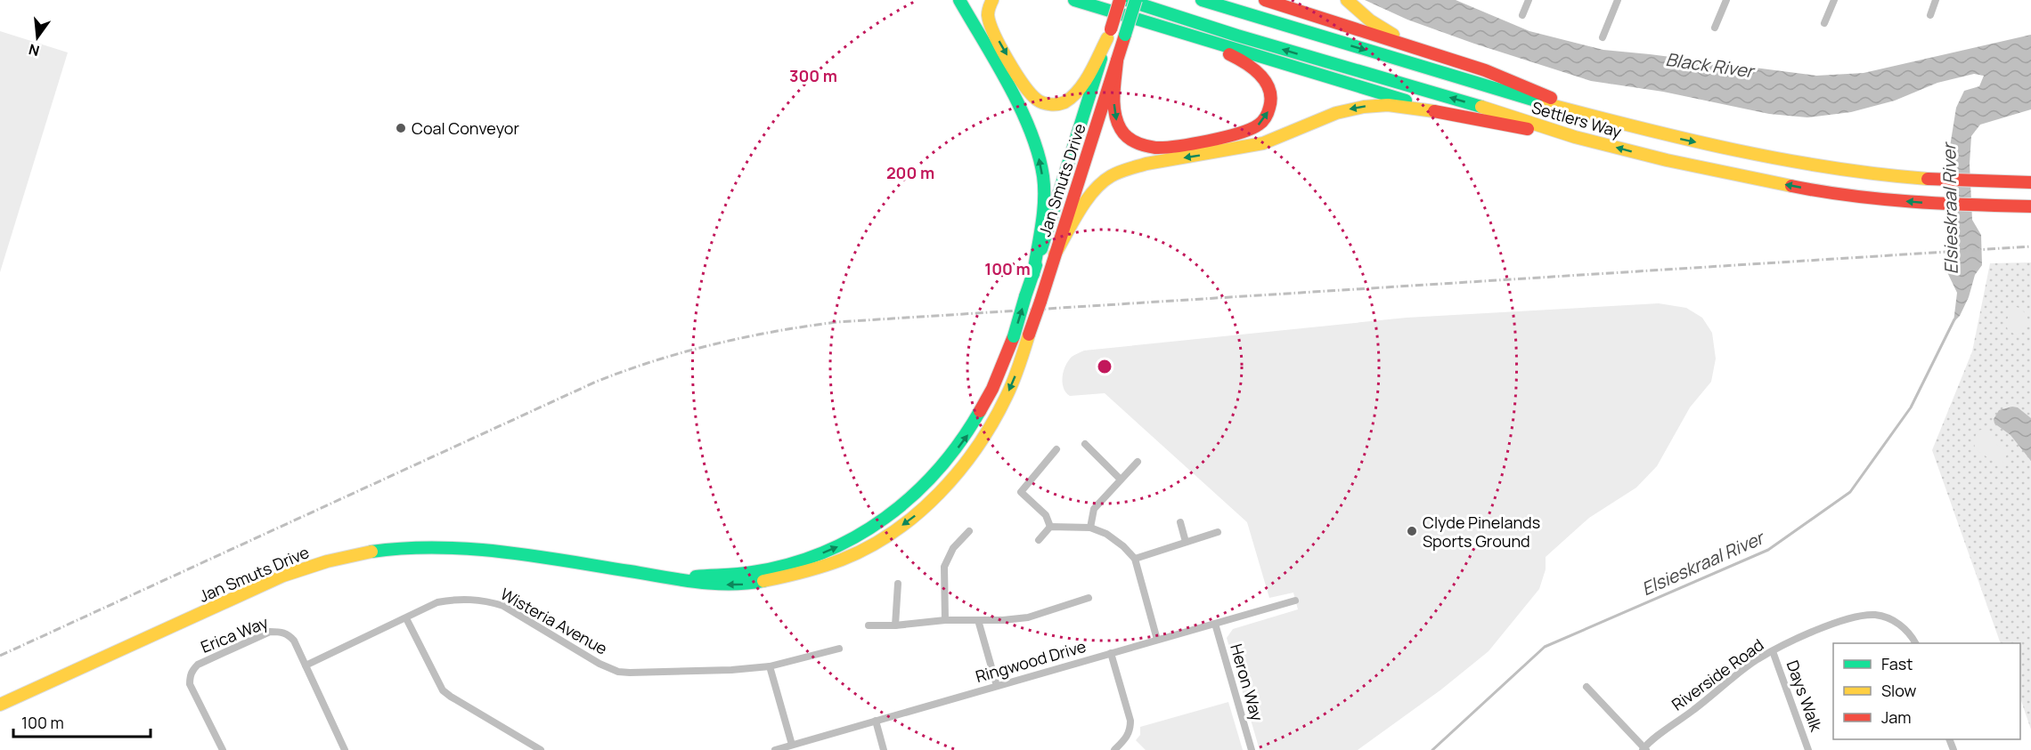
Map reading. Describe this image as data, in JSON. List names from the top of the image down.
{
  "streets": {
    "main road": ["Settlers Way", "Jan Smuts Drive"],
    "street": [
      "Wisteria Avenue",
      "Erica Way",
      "Ringwood Drive",
      "Riverside Road",
      "Heron Way",
      "Days Walk"
    ]
  },
  "crossings": [
    ["Wisteria Avenue", "Erica Way"],
    ["Ringwood Drive", "Heron Way"],
    ["Riverside Road", "Days Walk"]
  ],
  "water": ["Black River", "Elsieskraal River"],
  "places": ["Coal Conveyor", "Clyde Pinelands Sports Ground"],
  "legend": ["Fast", "Slow", "Jam"],
  "scale_bar": "100 m",
  "north": "bottom",
  "rings": ["300 m", "200 m", "100 m"]
}
